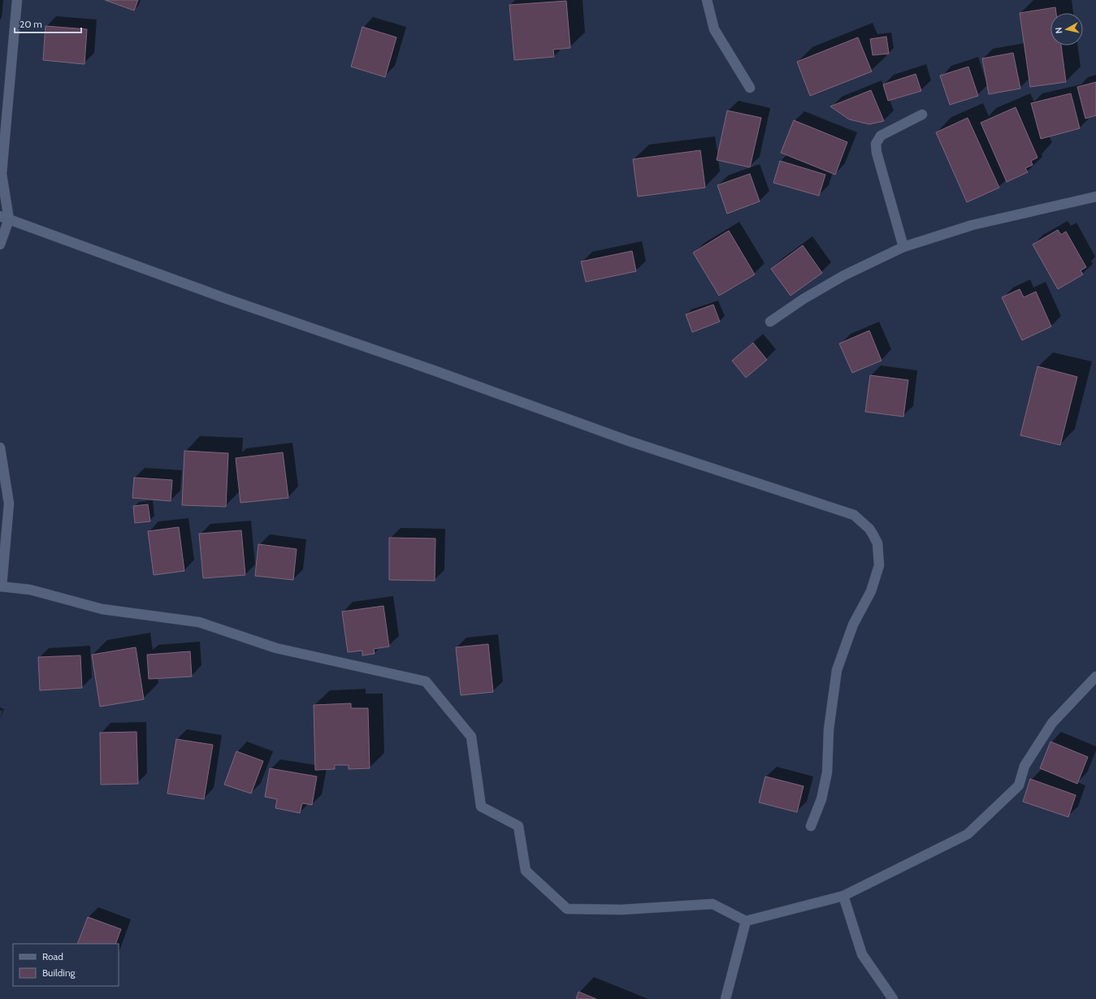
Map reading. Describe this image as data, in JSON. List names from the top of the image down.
{
  "legend": ["Road", "Building"],
  "scale_bar": "20 m",
  "north": "left"
}
